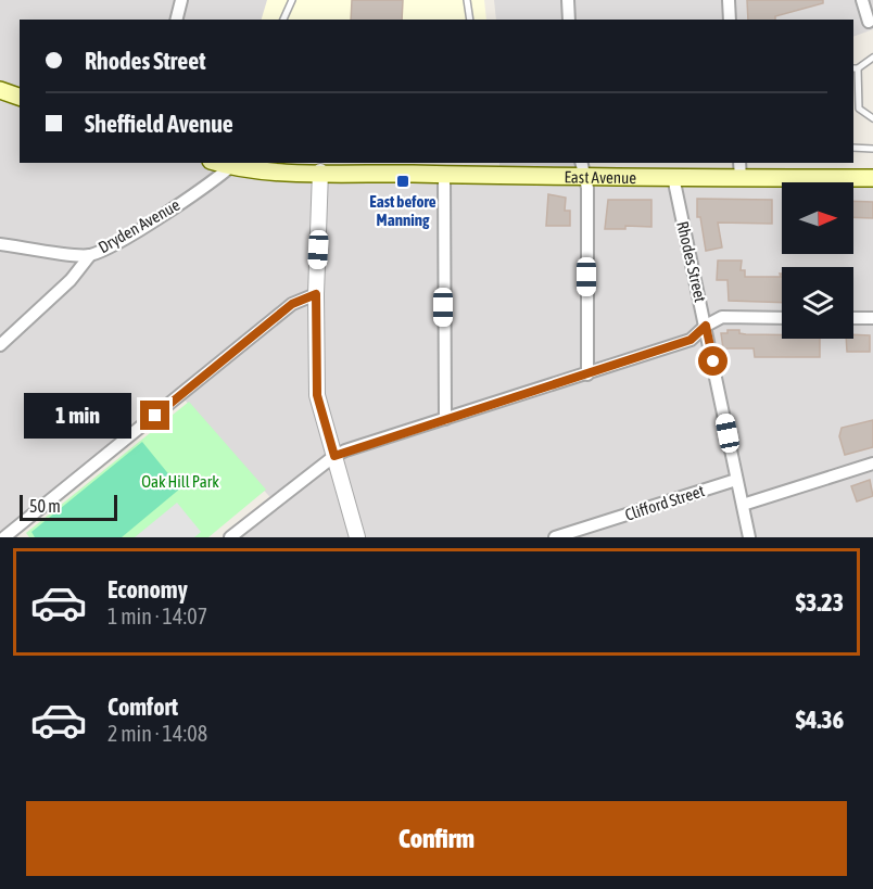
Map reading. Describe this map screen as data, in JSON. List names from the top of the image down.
{
  "streets": {
    "main road": ["East Avenue"],
    "street": ["Dryden Avenue", "Rhodes Street", "Clifford Street"]
  },
  "crossings": [
    ["East Avenue", "Dryden Avenue"],
    ["East Avenue", "Rhodes Street"],
    ["Rhodes Street", "Clifford Street"]
  ],
  "parks": ["Oak Hill Park"],
  "places": {
    "transit": ["East before Manning"]
  },
  "scale_bar": "50 m",
  "north": "right",
  "page": {
    "banner": ["Rhodes Street", "Sheffield Avenue"],
    "bubble": "1 min",
    "scale": "50 m",
    "list": [
      {
        "name": "Economy",
        "note": "1 min · 14:07",
        "value": "$3.23"
      },
      {
        "name": "Comfort",
        "note": "2 min · 14:08",
        "value": "$4.36"
      }
    ],
    "buttons": "Confirm"
  }
}
